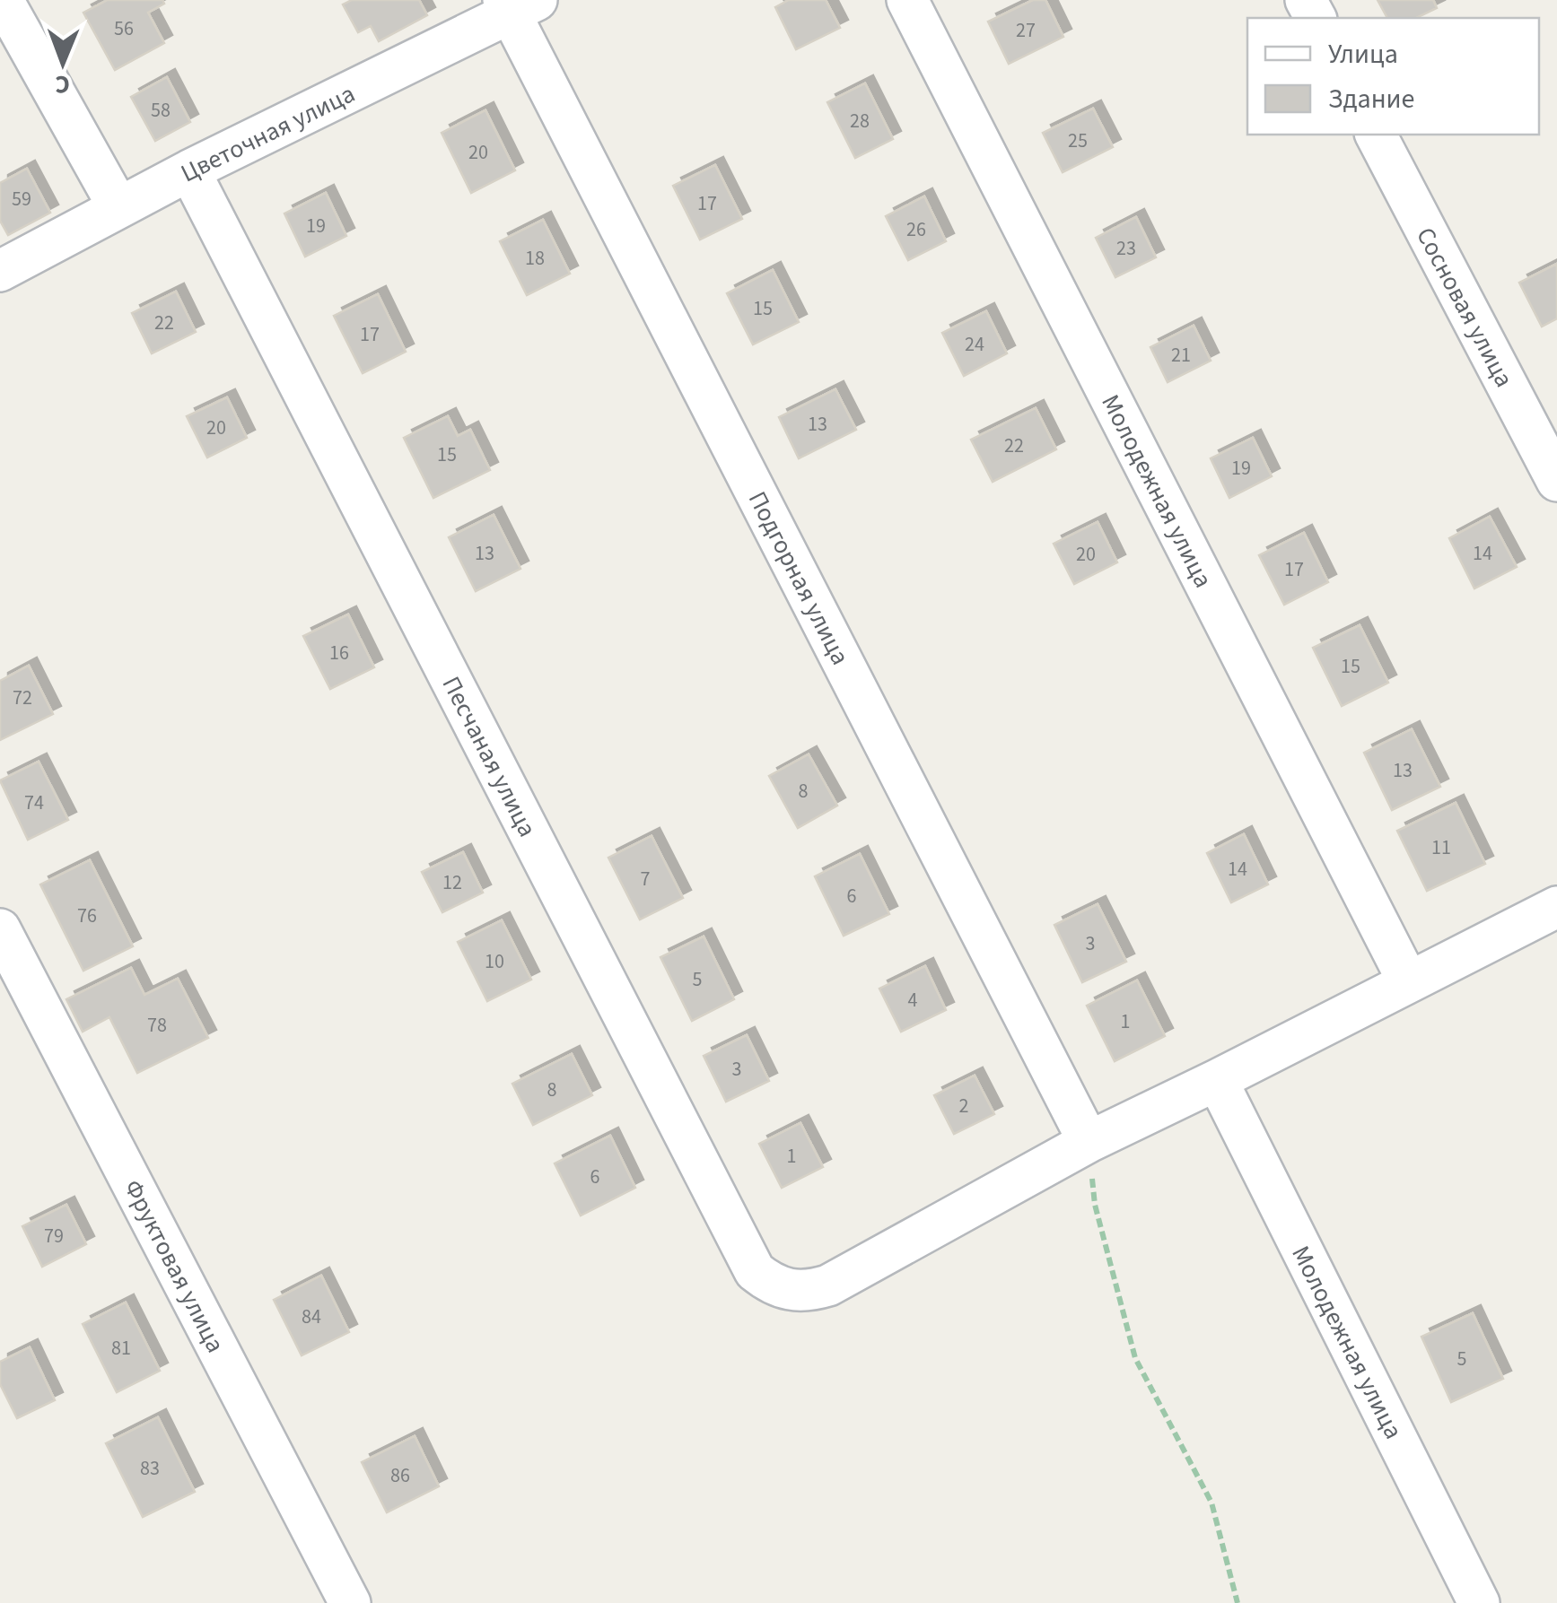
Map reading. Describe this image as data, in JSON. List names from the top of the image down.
{
  "streets": {
    "street": [
      "Цветочная улица",
      "Сосновая улица",
      "Молодежная улица",
      "Подгорная улица",
      "Песчаная улица",
      "Фруктовая улица"
    ]
  },
  "crossings": [
    ["Цветочная улица", "Подгорная улица"],
    ["Цветочная улица", "Песчаная улица"],
    ["Подгорная улица", "Песчаная улица"]
  ],
  "house_numbers": [
    "56",
    "27",
    "58",
    "28",
    "25",
    "20",
    "59",
    "17",
    "19",
    "26",
    "23",
    "18",
    "15",
    "22",
    "17",
    "24",
    "21",
    "13",
    "20",
    "22",
    "15",
    "19",
    "13",
    "14",
    "20",
    "17",
    "16",
    "15",
    "72",
    "13",
    "8",
    "74",
    "11",
    "14",
    "7",
    "12",
    "6",
    "76",
    "3",
    "10",
    "5",
    "4",
    "1",
    "78",
    "3",
    "8",
    "2",
    "1",
    "6",
    "79",
    "84",
    "81",
    "5",
    "83",
    "86"
  ],
  "legend": ["Улица", "Здание"],
  "north": "bottom"
}
